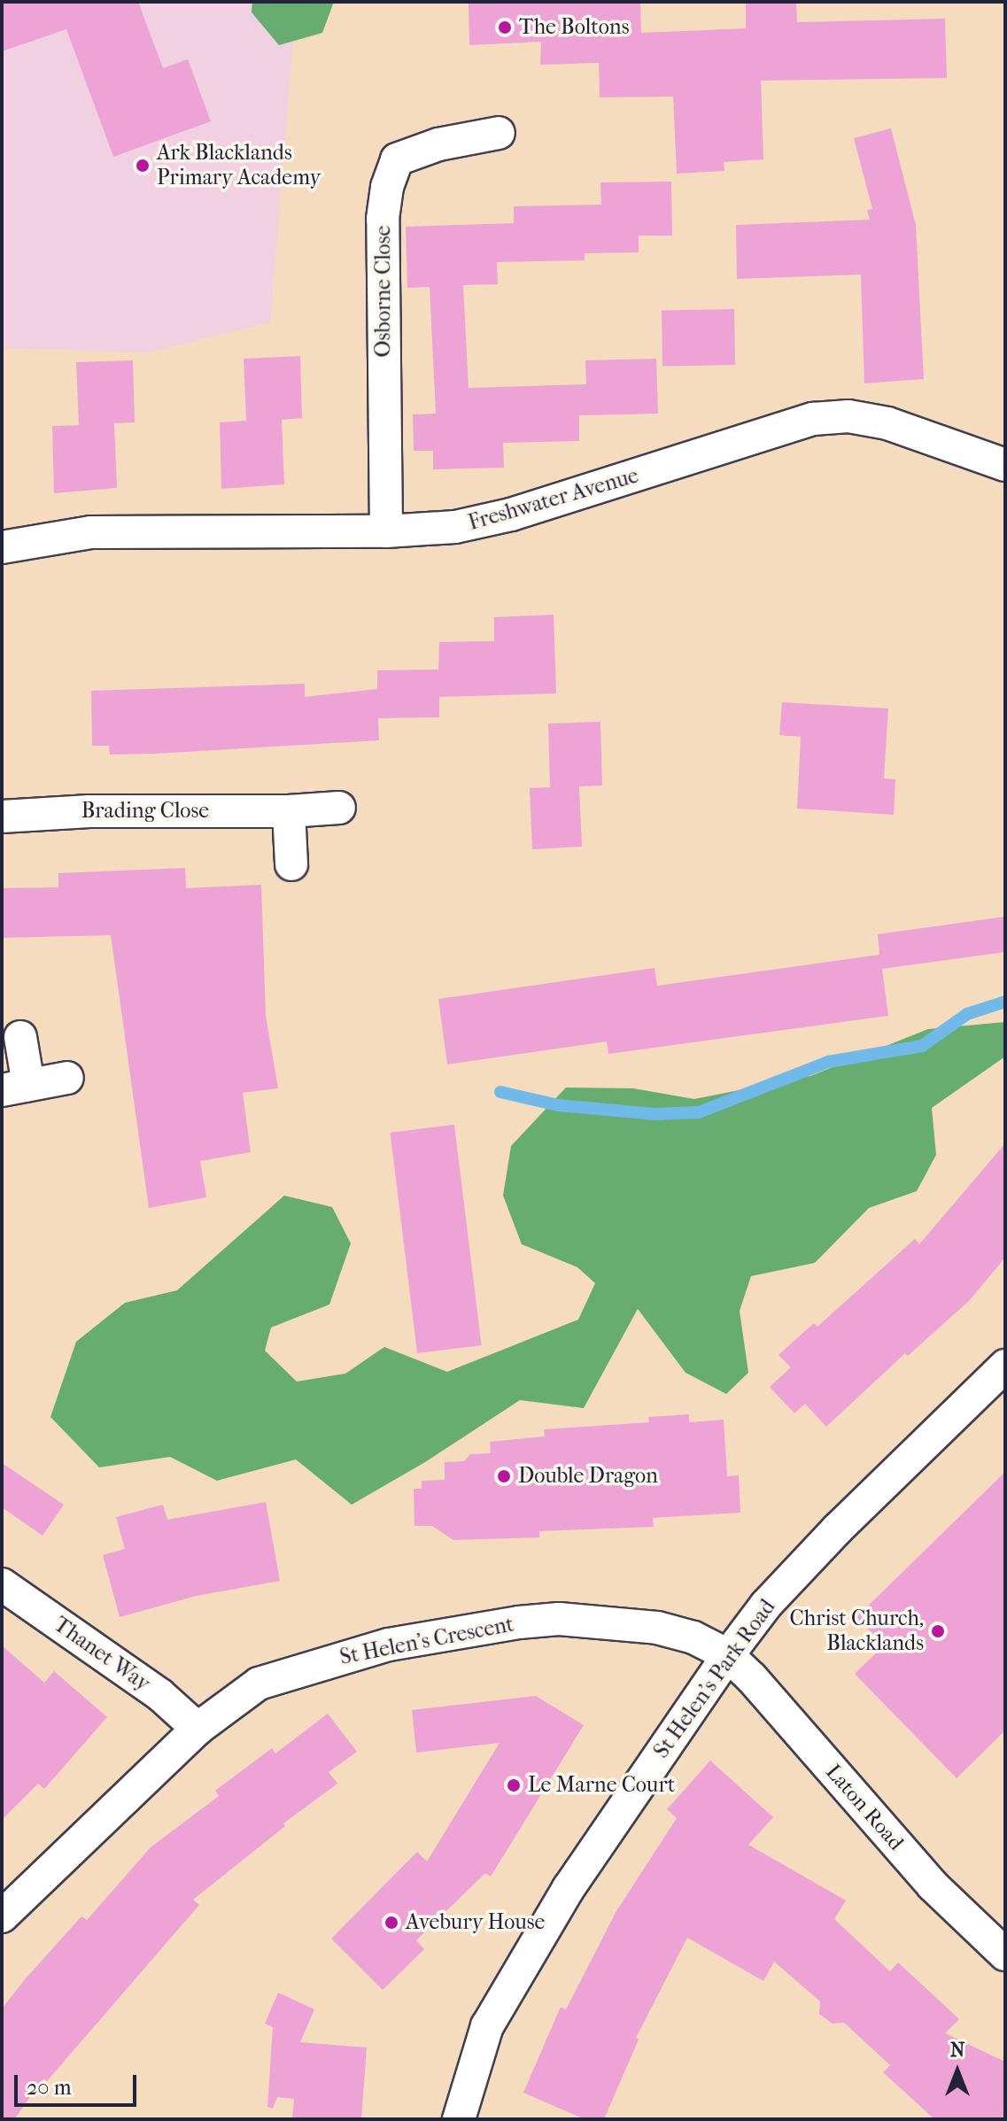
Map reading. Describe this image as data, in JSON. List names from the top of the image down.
{
  "streets": {
    "street": [
      "Osborne Close",
      "Freshwater Avenue",
      "Brading Close",
      "St Helen's Crescent",
      "Thanet Way",
      "St Helen's Park Road",
      "Laton Road"
    ]
  },
  "crossings": [
    ["Osborne Close", "Freshwater Avenue"],
    ["St Helen's Crescent", "Thanet Way"],
    ["St Helen's Crescent", "St Helen's Park Road"],
    ["St Helen's Crescent", "Laton Road"],
    ["St Helen's Park Road", "Laton Road"]
  ],
  "places": [
    "The Boltons",
    "Ark Blacklands Primary Academy",
    "Double Dragon",
    "Christ Church, Blacklands",
    "Le Marne Court",
    "Avebury House"
  ],
  "scale_bar": "20 m",
  "north": "top"
}
